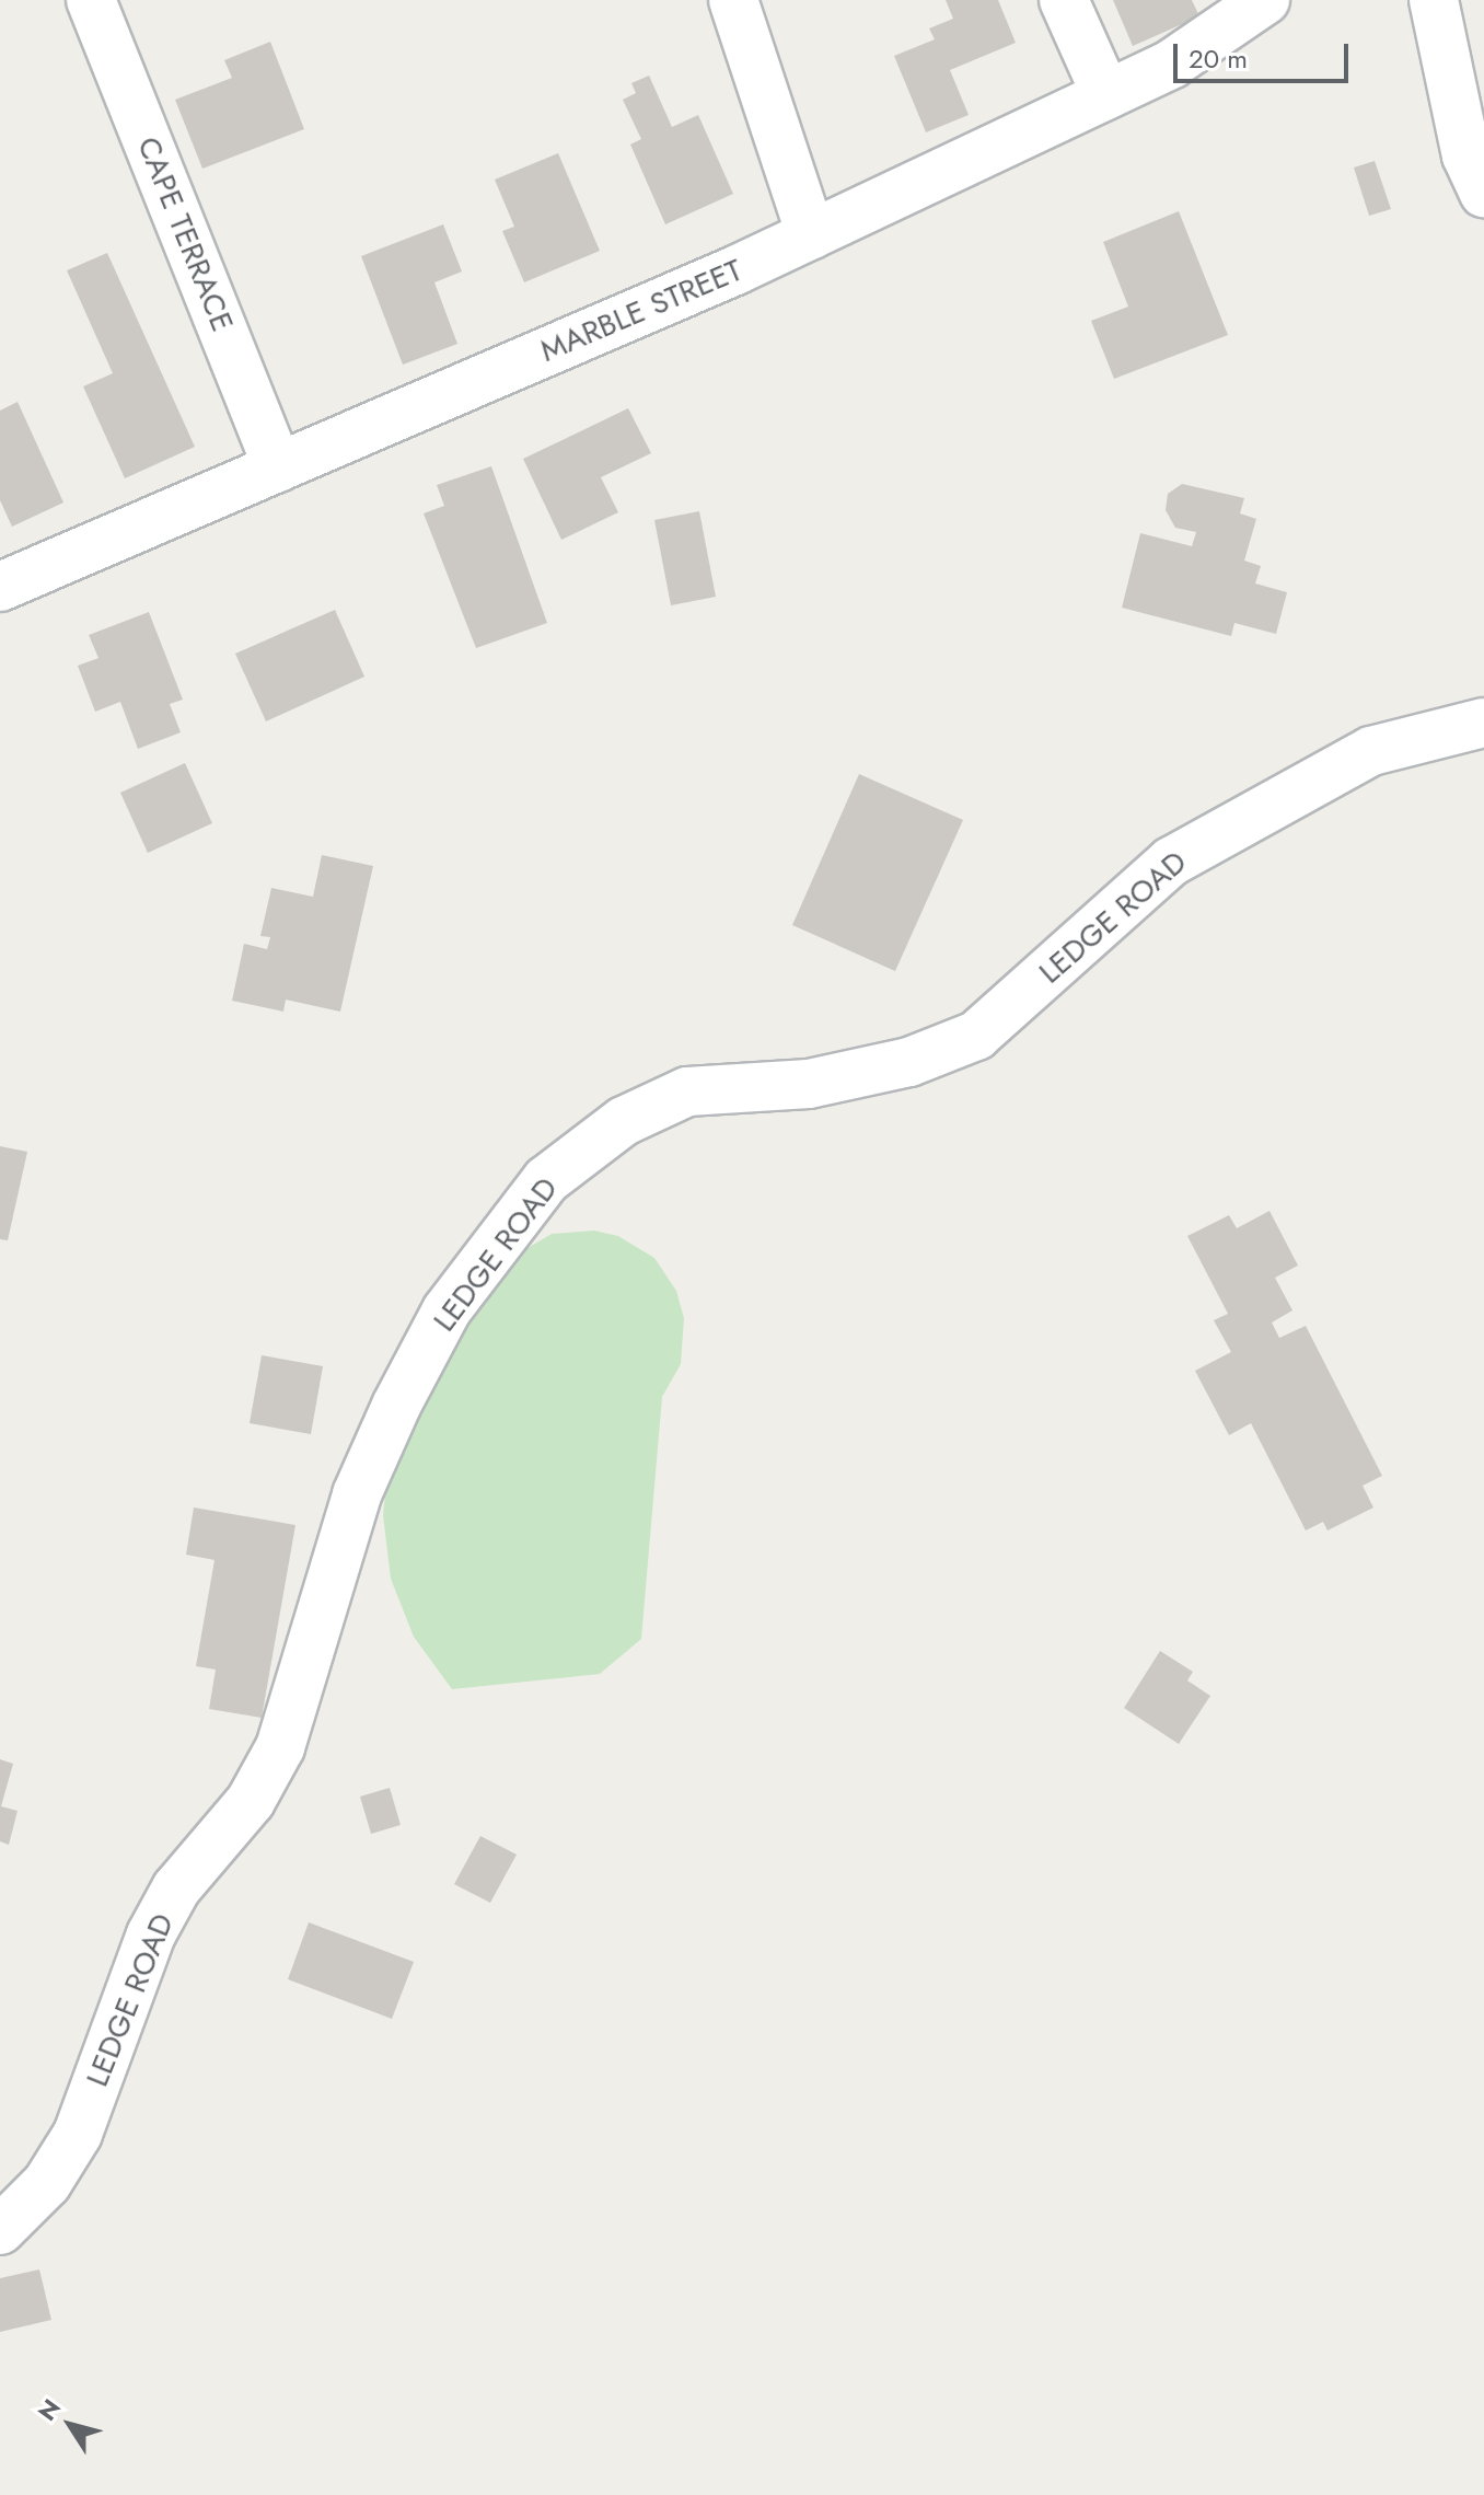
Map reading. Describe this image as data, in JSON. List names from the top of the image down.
{
  "streets": {
    "street": ["CAPE TERRACE", "MARBLE STREET", "LEDGE ROAD"]
  },
  "crossings": [
    ["CAPE TERRACE", "MARBLE STREET"]
  ],
  "scale_bar": "20 m",
  "north": "top left"
}
